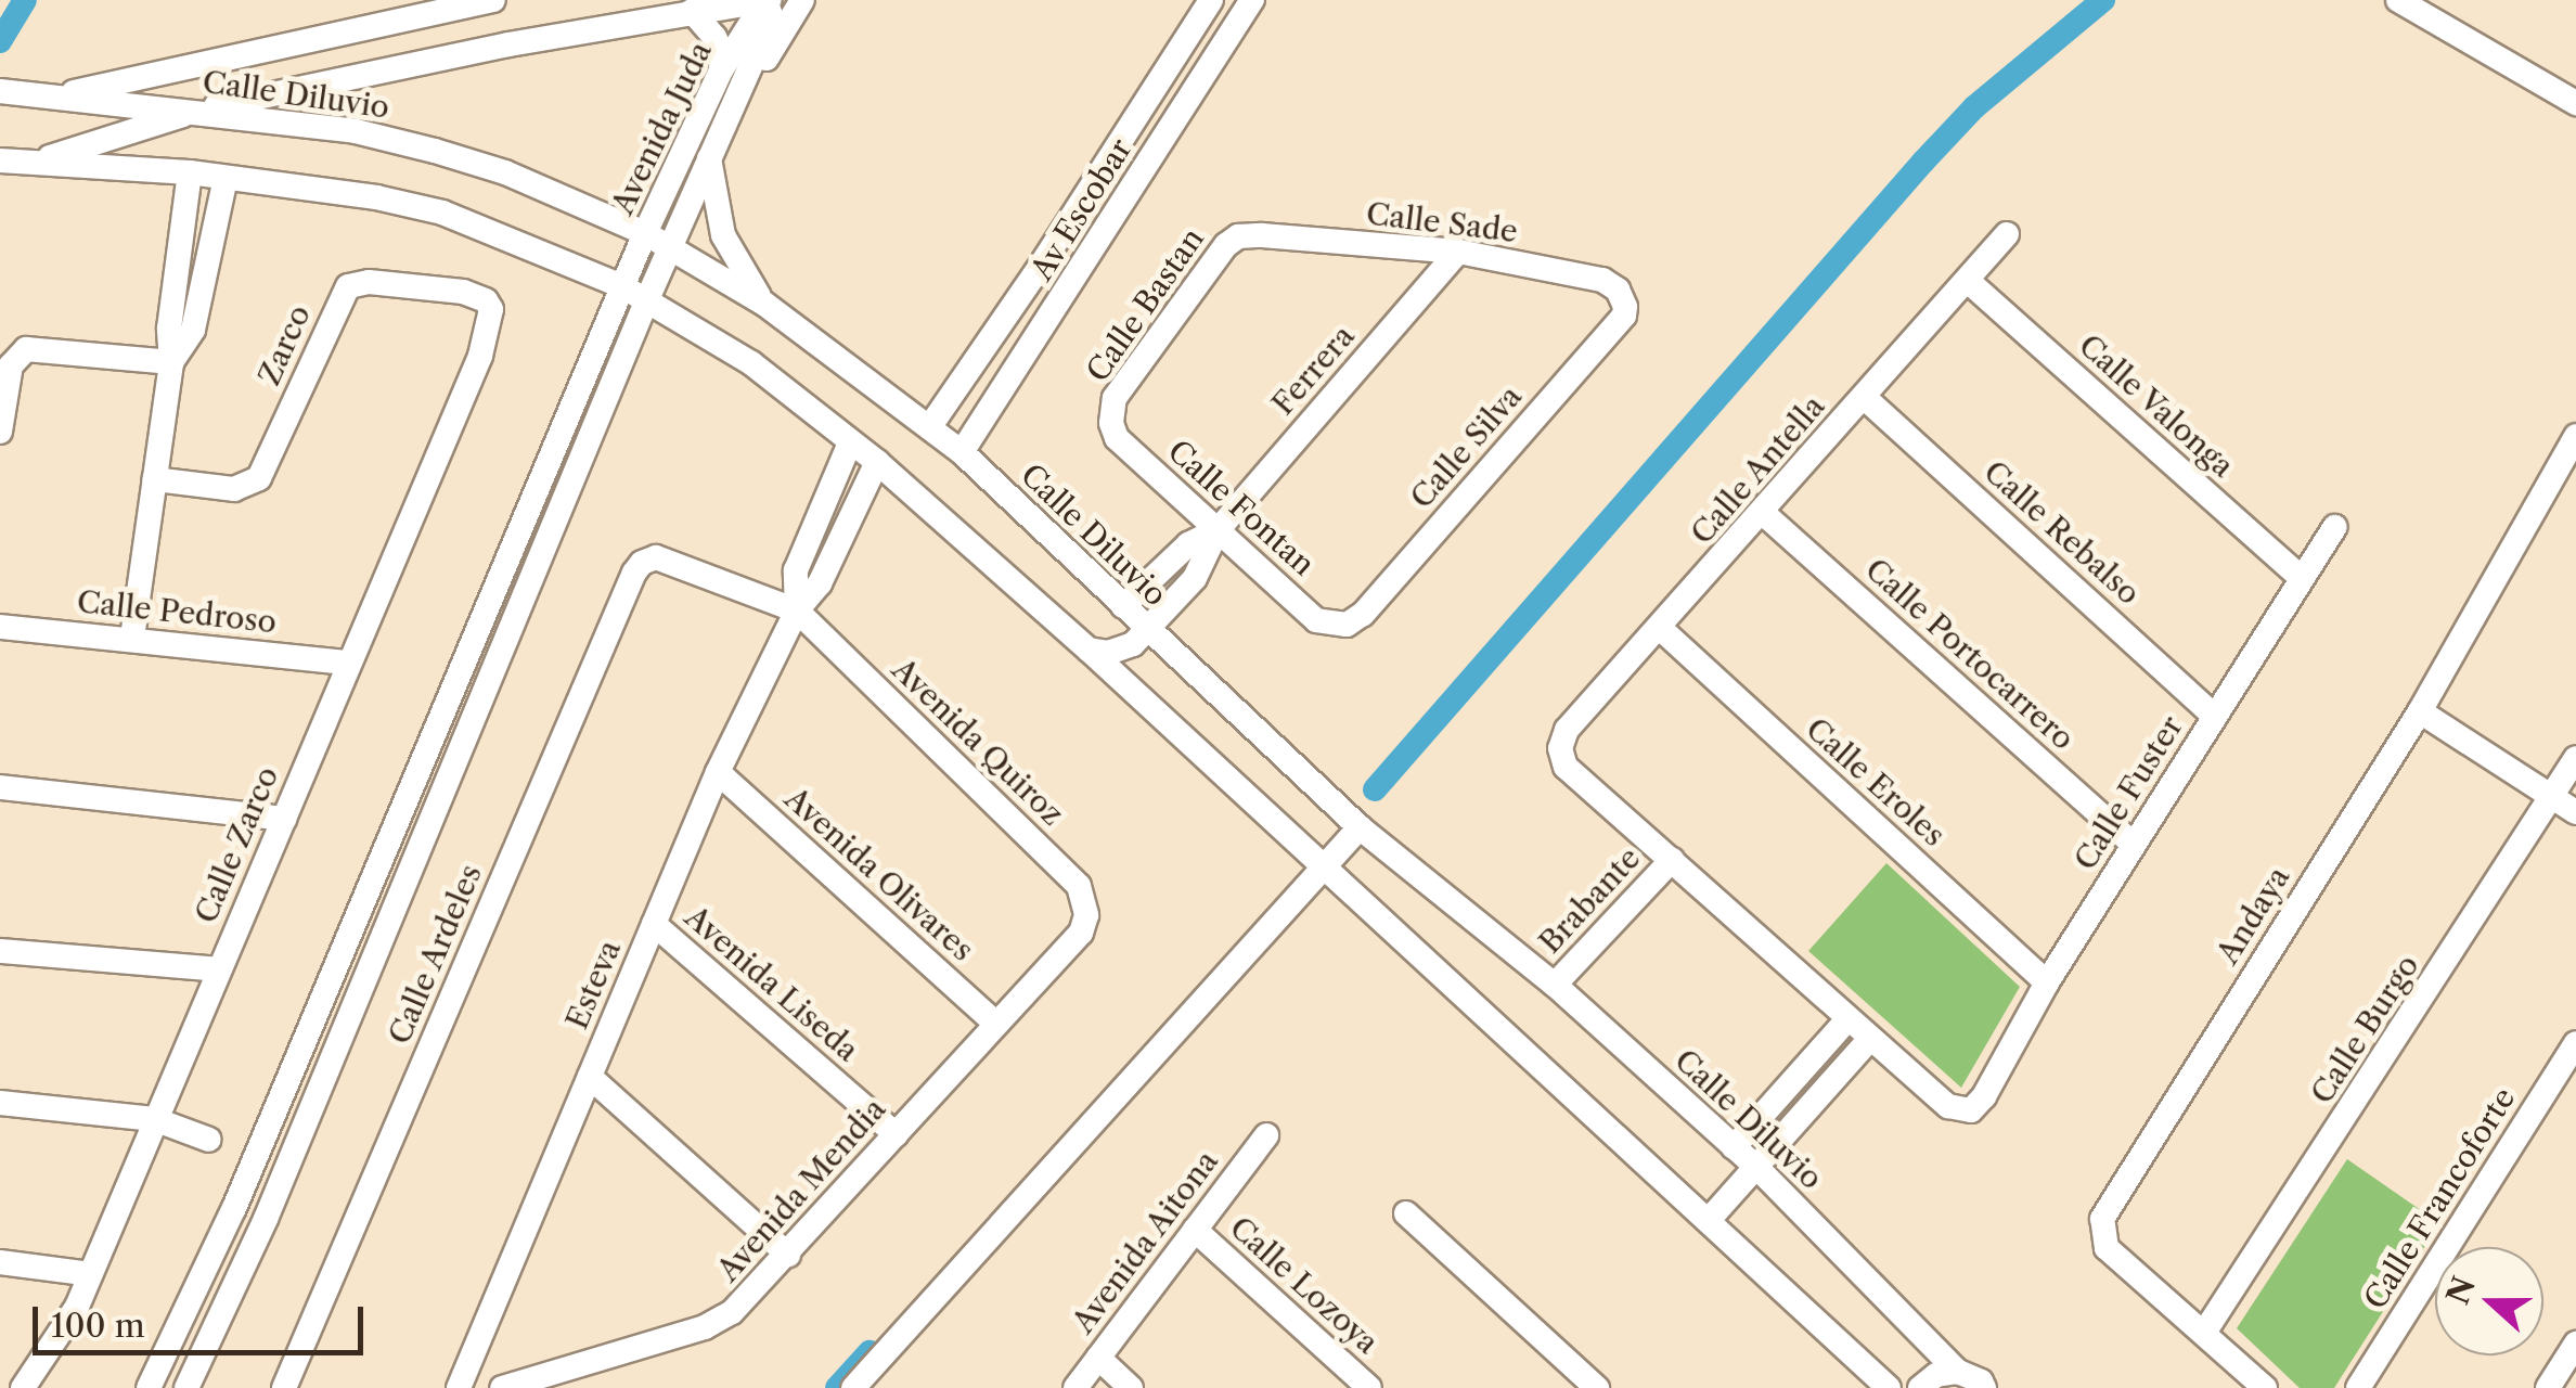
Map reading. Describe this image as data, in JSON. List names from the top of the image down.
{
  "streets": {
    "street": [
      "Calle Diluvio",
      "Avenida Juda",
      "Av Escobar",
      "Calle Sade",
      "Calle Bastan",
      "Zarco",
      "Ferrera",
      "Calle Valonga",
      "Calle Silva",
      "Calle Antella",
      "Calle Fontan",
      "Calle Rebalso",
      "Calle Pedroso",
      "Calle Portocarrero",
      "Avenida Quiroz",
      "Calle Eroles",
      "Calle Fuster",
      "Calle Zarco",
      "Avenida Olivares",
      "Brabante",
      "Andaya",
      "Calle Ardeles",
      "Avenida Liseda",
      "Esteva",
      "Calle Burgo",
      "Avenida Mendia",
      "Calle Francoforte",
      "Avenida Aitona",
      "Calle Lozoya"
    ]
  },
  "crossings": [
    ["Calle Diluvio", "Avenida Juda"],
    ["Calle Diluvio", "Av Escobar"],
    ["Calle Diluvio", "Ferrera"],
    ["Calle Diluvio", "Brabante"],
    ["Calle Sade", "Calle Bastan"],
    ["Calle Sade", "Ferrera"],
    ["Calle Sade", "Calle Silva"],
    ["Calle Bastan", "Calle Fontan"],
    ["Zarco", "Calle Zarco"],
    ["Ferrera", "Calle Fontan"],
    ["Calle Valonga", "Calle Antella"],
    ["Calle Valonga", "Calle Fuster"],
    ["Calle Silva", "Calle Fontan"],
    ["Calle Antella", "Calle Rebalso"],
    ["Calle Antella", "Calle Portocarrero"],
    ["Calle Antella", "Calle Eroles"],
    ["Calle Antella", "Brabante"],
    ["Calle Rebalso", "Calle Fuster"],
    ["Calle Pedroso", "Calle Zarco"],
    ["Calle Portocarrero", "Calle Fuster"],
    ["Avenida Quiroz", "Calle Ardeles"],
    ["Avenida Quiroz", "Esteva"],
    ["Avenida Quiroz", "Avenida Mendia"],
    ["Calle Eroles", "Calle Fuster"],
    ["Avenida Olivares", "Esteva"],
    ["Avenida Olivares", "Avenida Mendia"],
    ["Andaya", "Calle Burgo"],
    ["Calle Ardeles", "Esteva"],
    ["Avenida Liseda", "Esteva"],
    ["Avenida Liseda", "Avenida Mendia"],
    ["Avenida Aitona", "Calle Lozoya"]
  ],
  "scale_bar": "100 m",
  "north": "left"
}
